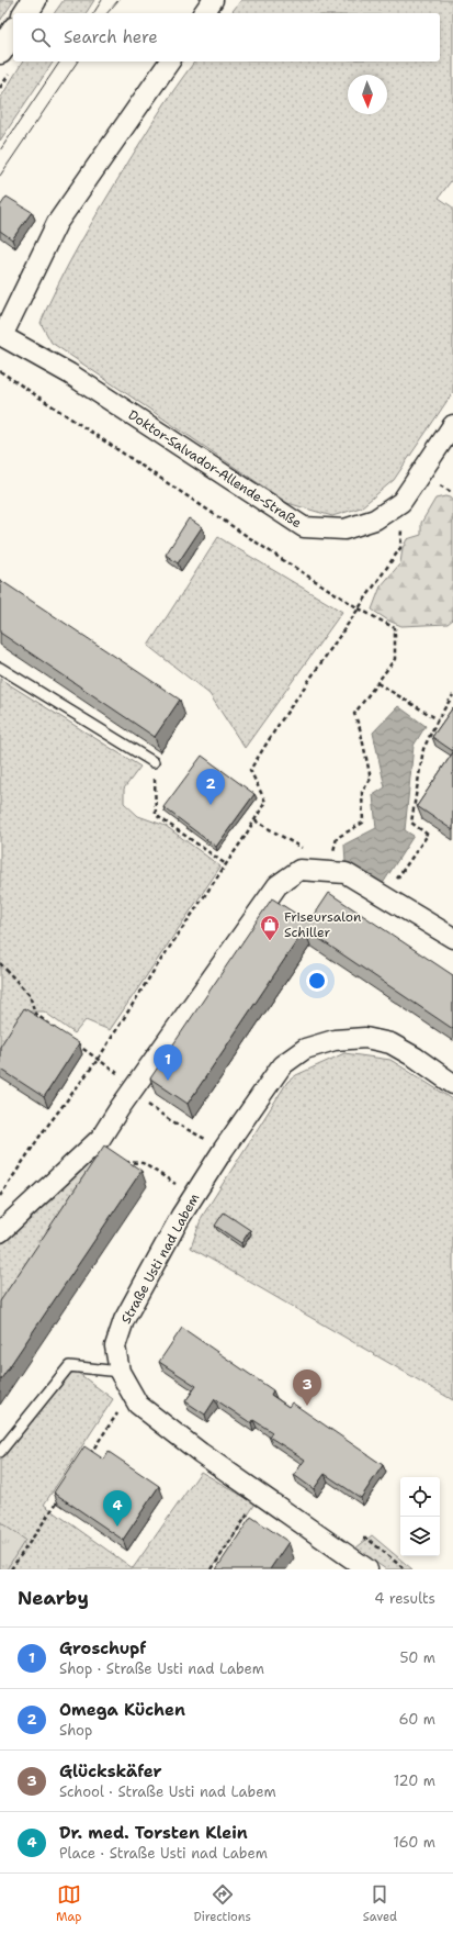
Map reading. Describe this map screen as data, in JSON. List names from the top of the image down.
{
  "streets": {
    "street": ["Doktor-Salvador-Allende-Straße", "Straße Usti nad Labem"]
  },
  "places": {
    "shop": ["Friseursalon Schiller"]
  },
  "north": "bottom",
  "page": {
    "search": "Search here",
    "pins": [
      "2",
      "1",
      "3",
      "4"
    ],
    "heading": ["Nearby", "4 results"],
    "list": [
      {
        "mark": "1",
        "name": "Groschupf",
        "note": "Shop · Straße Usti nad Labem",
        "value": "50 m"
      },
      {
        "mark": "2",
        "name": "Omega Küchen",
        "note": "Shop",
        "value": "60 m"
      },
      {
        "mark": "3",
        "name": "Glückskäfer",
        "note": "School · Straße Usti nad Labem",
        "value": "120 m"
      },
      {
        "mark": "4",
        "name": "Dr. med. Torsten Klein",
        "note": "Place · Straße Usti nad Labem",
        "value": "160 m"
      }
    ],
    "nav": ["Map", "Directions", "Saved"]
  }
}
